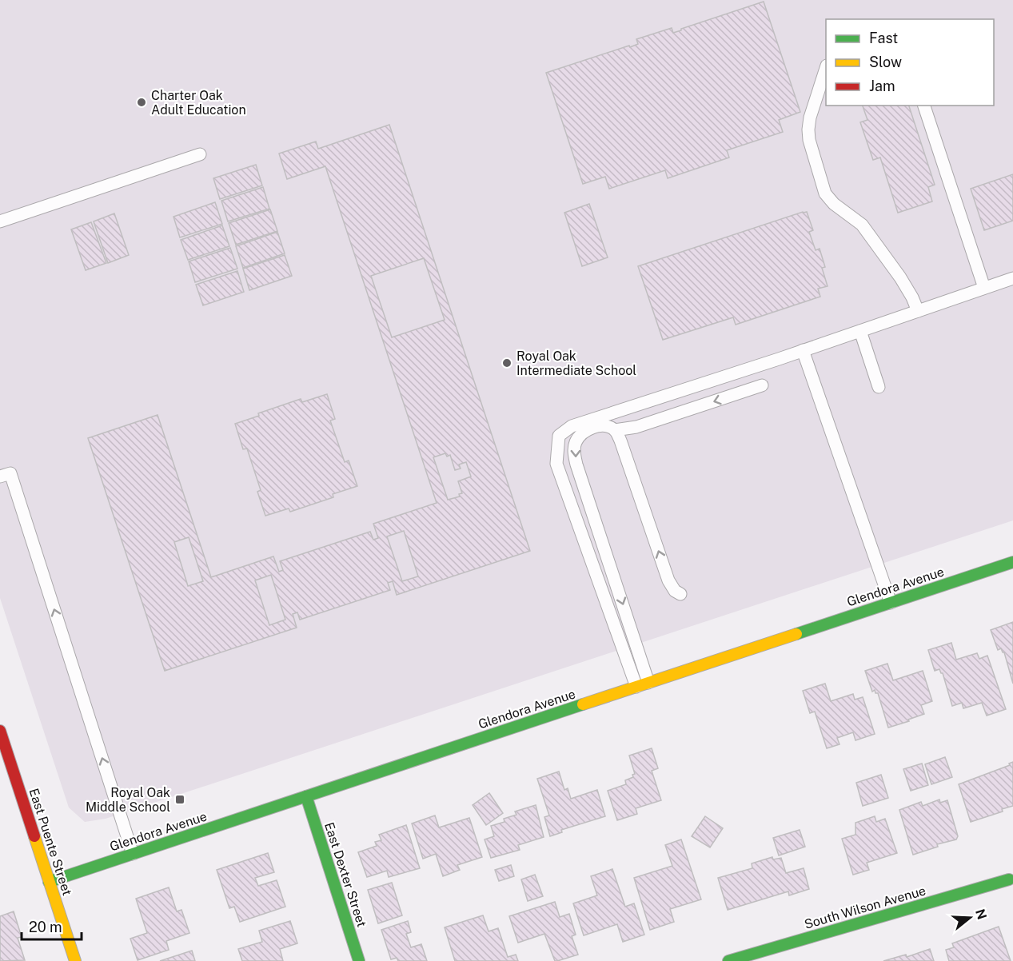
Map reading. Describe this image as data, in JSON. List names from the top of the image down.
{
  "streets": {
    "street": [
      "Glendora Avenue",
      "East Puente Street",
      "East Dexter Street",
      "South Wilson Avenue"
    ]
  },
  "crossings": [
    ["Glendora Avenue", "East Puente Street"],
    ["Glendora Avenue", "East Dexter Street"]
  ],
  "places": {
    "other": ["Charter Oak Adult Education", "Royal Oak Intermediate School"],
    "transit": ["Royal Oak Middle School"]
  },
  "legend": ["Fast", "Slow", "Jam"],
  "scale_bar": "20 m",
  "north": "right"
}
